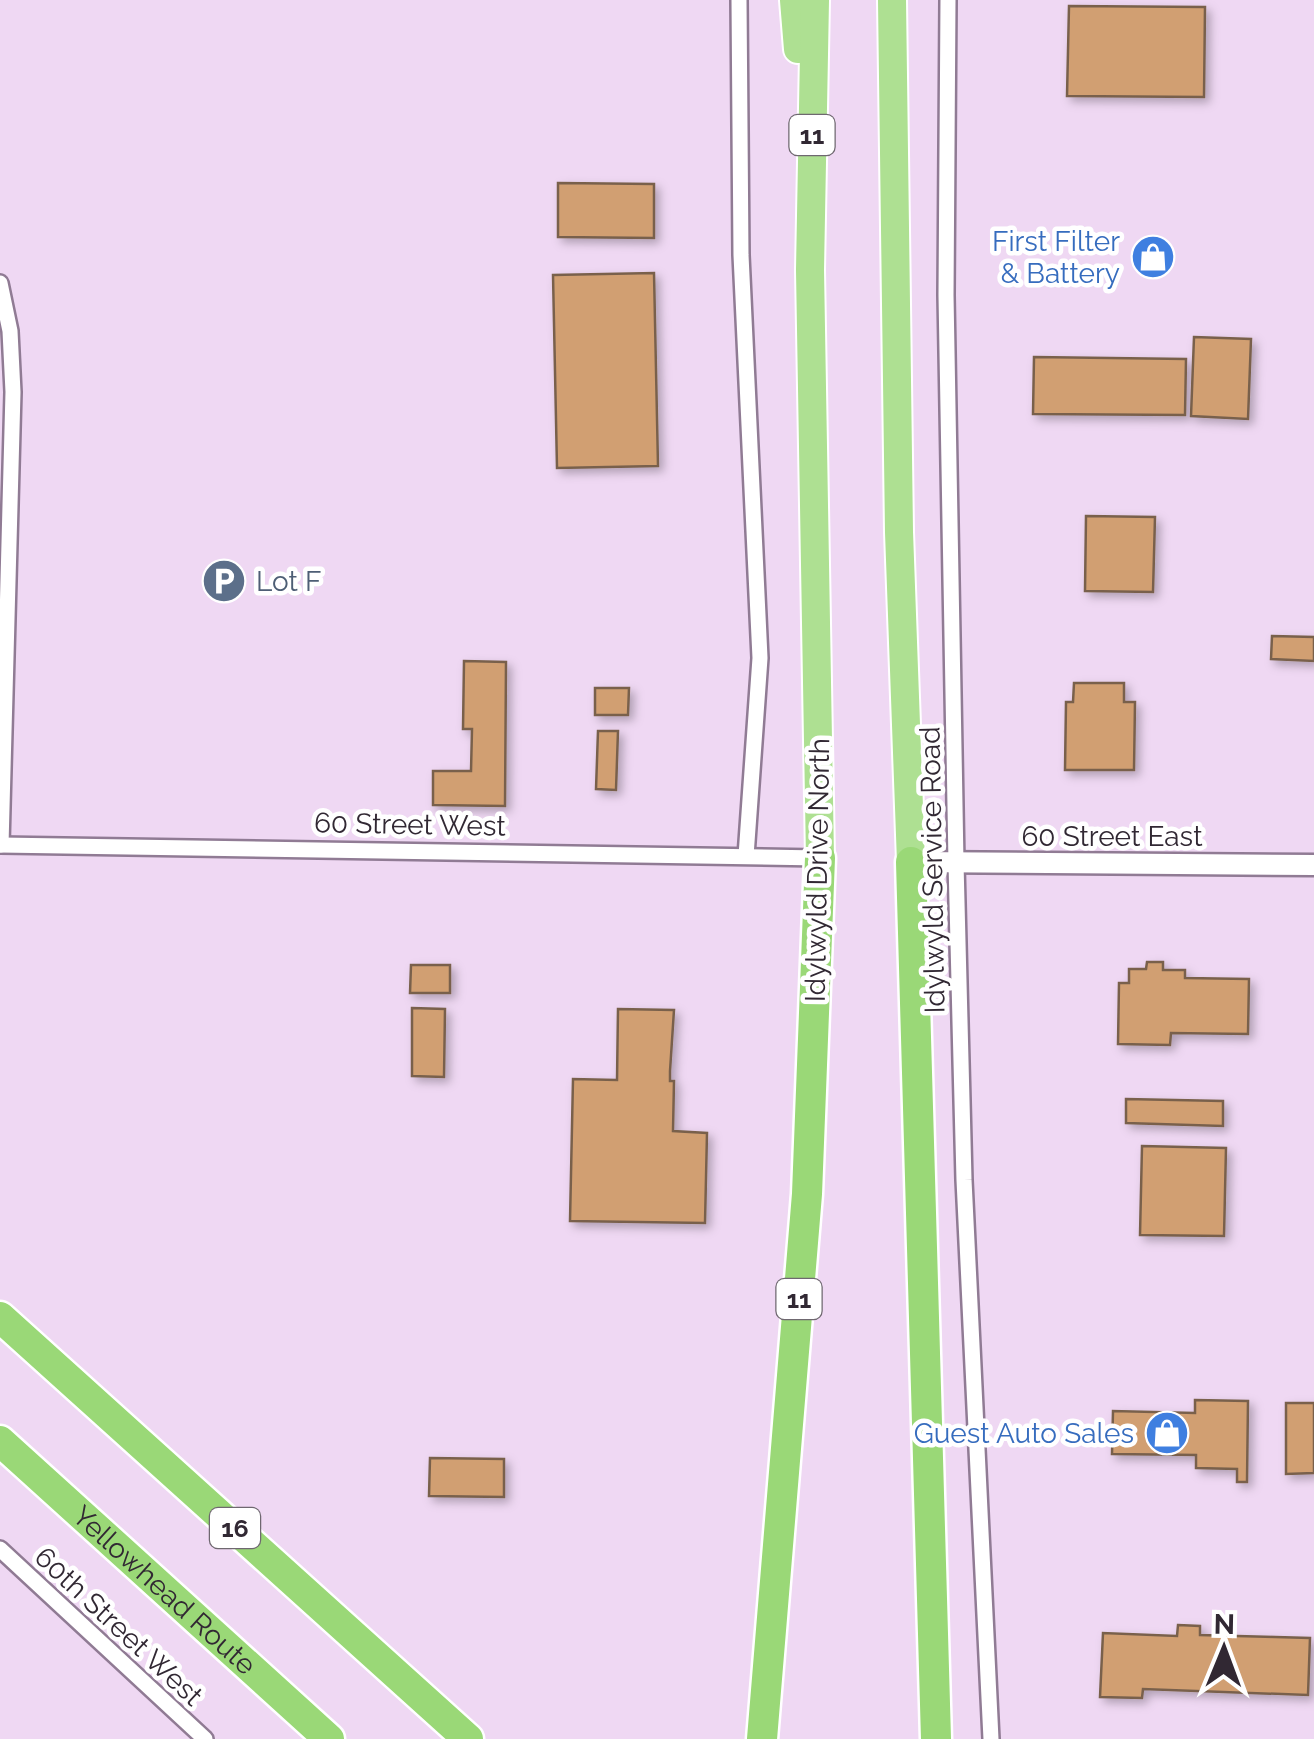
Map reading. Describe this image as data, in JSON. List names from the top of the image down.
{
  "streets": {
    "highway": [
      "11",
      "Idylwyld Drive North",
      "16",
      "Yellowhead Route"
    ],
    "street": [
      "60 Street West",
      "60 Street East",
      "Idylwyld Service Road",
      "60th Street West"
    ]
  },
  "crossings": [
    ["60 Street West", "Idylwyld Drive North"],
    ["60 Street East", "Idylwyld Service Road"]
  ],
  "places": {
    "shop": ["First Filter & Battery", "Guest Auto Sales"],
    "parking": ["Lot F"]
  },
  "north": "top"
}
